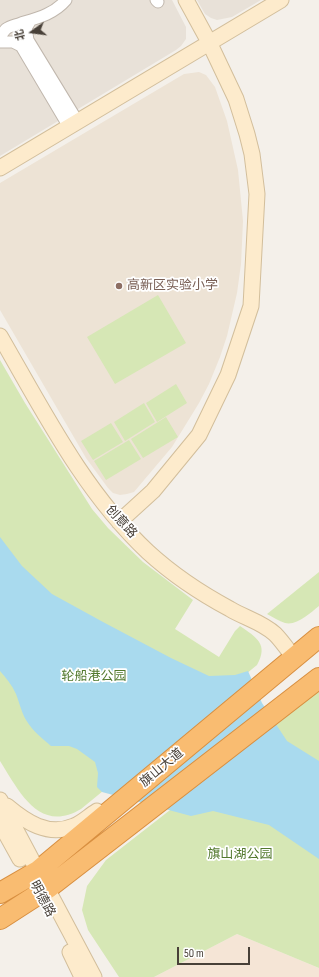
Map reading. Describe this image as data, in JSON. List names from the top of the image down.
{
  "streets": {
    "highway": ["旗山大道"],
    "street": ["创意路", "明德路"]
  },
  "crossings": [
    ["创意路", "旗山大道"],
    ["旗山大道", "明德路"]
  ],
  "parks": ["轮船港公园", "旗山湖公园"],
  "places": ["高新区实验小学"],
  "scale_bar": "50 m",
  "north": "left"
}
